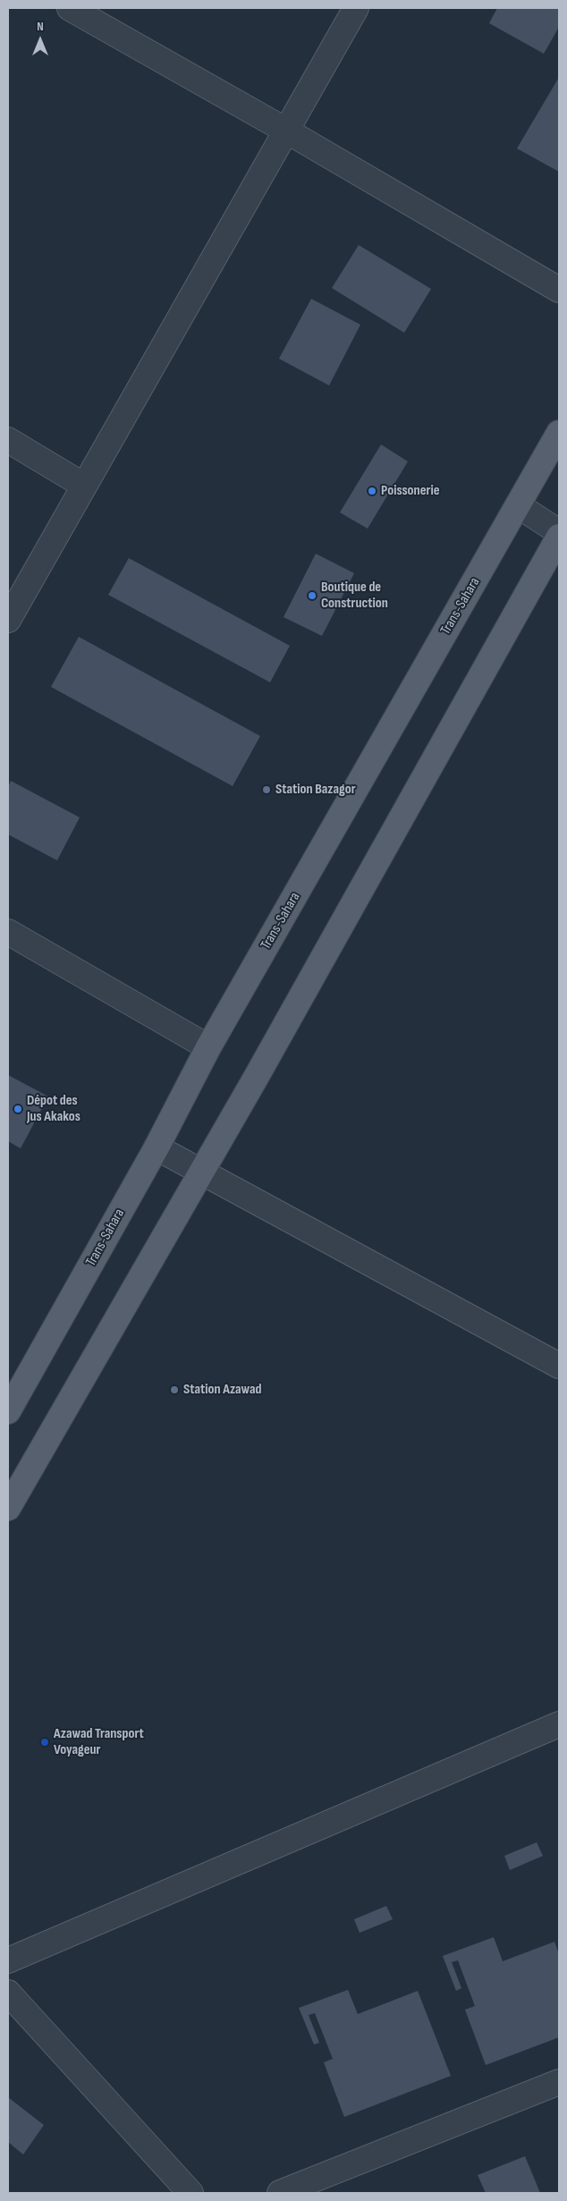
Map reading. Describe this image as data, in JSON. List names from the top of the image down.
{
  "streets": {
    "main road": ["Trans-Sahara"]
  },
  "places": [
    "Poissonerie",
    "Boutique de Construction",
    "Station Bazagor",
    "Dépot des Jus Akakos",
    "Station Azawad",
    "Azawad Transport Voyageur"
  ],
  "north": "top"
}
